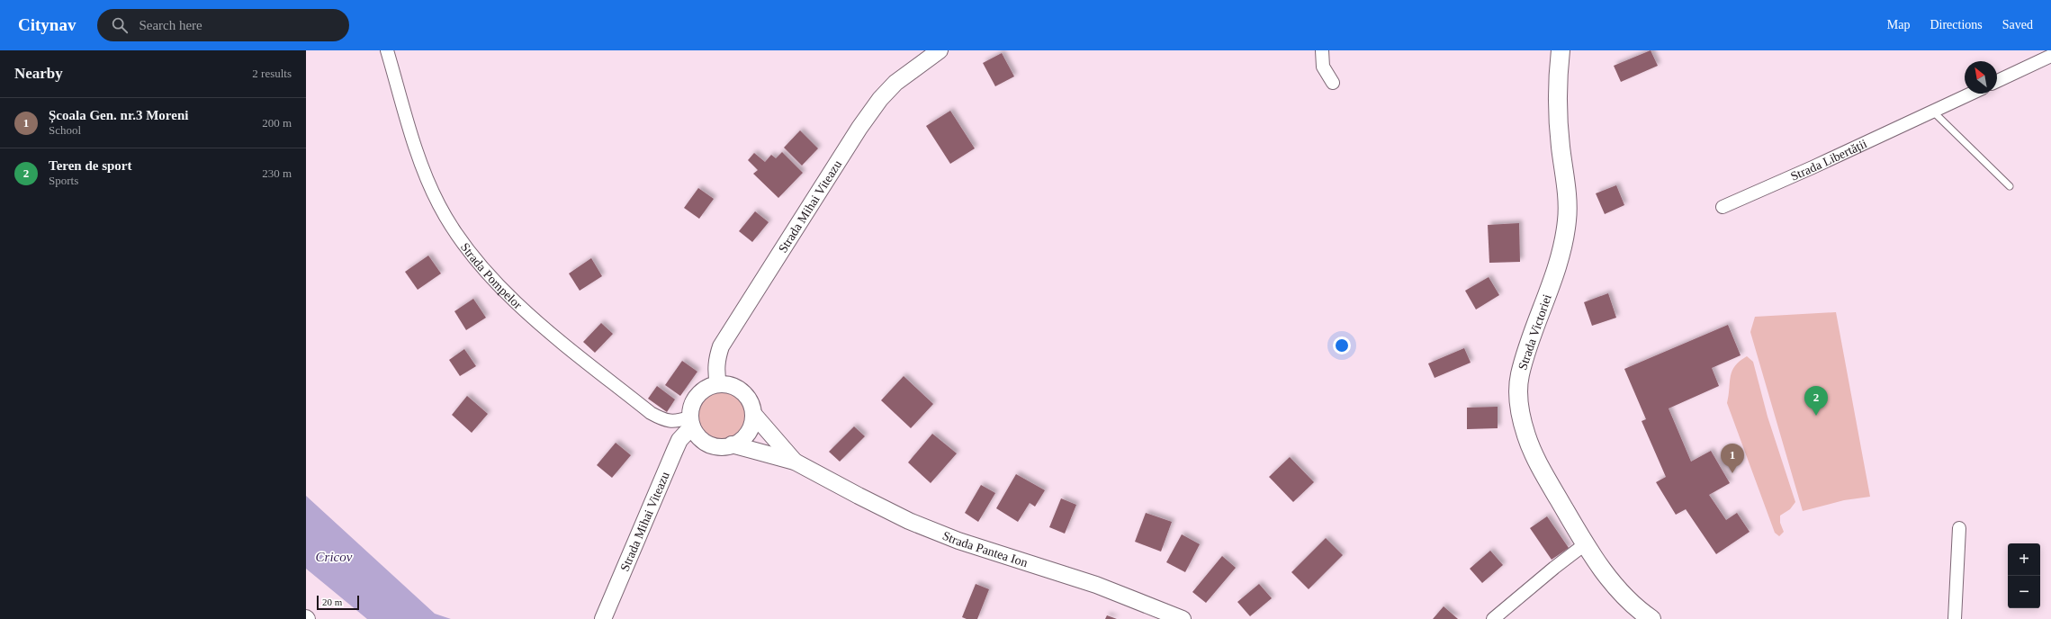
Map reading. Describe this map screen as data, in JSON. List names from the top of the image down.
{
  "streets": {
    "main road": ["Strada Victoriei"],
    "street": [
      "Strada Libertății",
      "Strada Mihai Viteazu",
      "Strada Pompelor",
      "Strada Pantea Ion"
    ]
  },
  "crossings": [
    ["Strada Mihai Viteazu", "Strada Pompelor"],
    ["Strada Mihai Viteazu", "Strada Pantea Ion"],
    ["Strada Pompelor", "Strada Pantea Ion"]
  ],
  "water": ["Cricov"],
  "scale_bar": "20 m",
  "north": "top left",
  "page": {
    "header": "Citynav",
    "search": "Search here",
    "nav": ["Map", "Directions", "Saved"],
    "heading": ["Nearby", "2 results"],
    "list": [
      {
        "mark": "1",
        "name": "Școala Gen. nr.3 Moreni",
        "note": "School",
        "value": "200 m"
      },
      {
        "mark": "2",
        "name": "Teren de sport",
        "note": "Sports",
        "value": "230 m"
      }
    ],
    "pins": ["2", "1"],
    "map_buttons": ["+", "−"],
    "scale": "20 m"
  }
}
